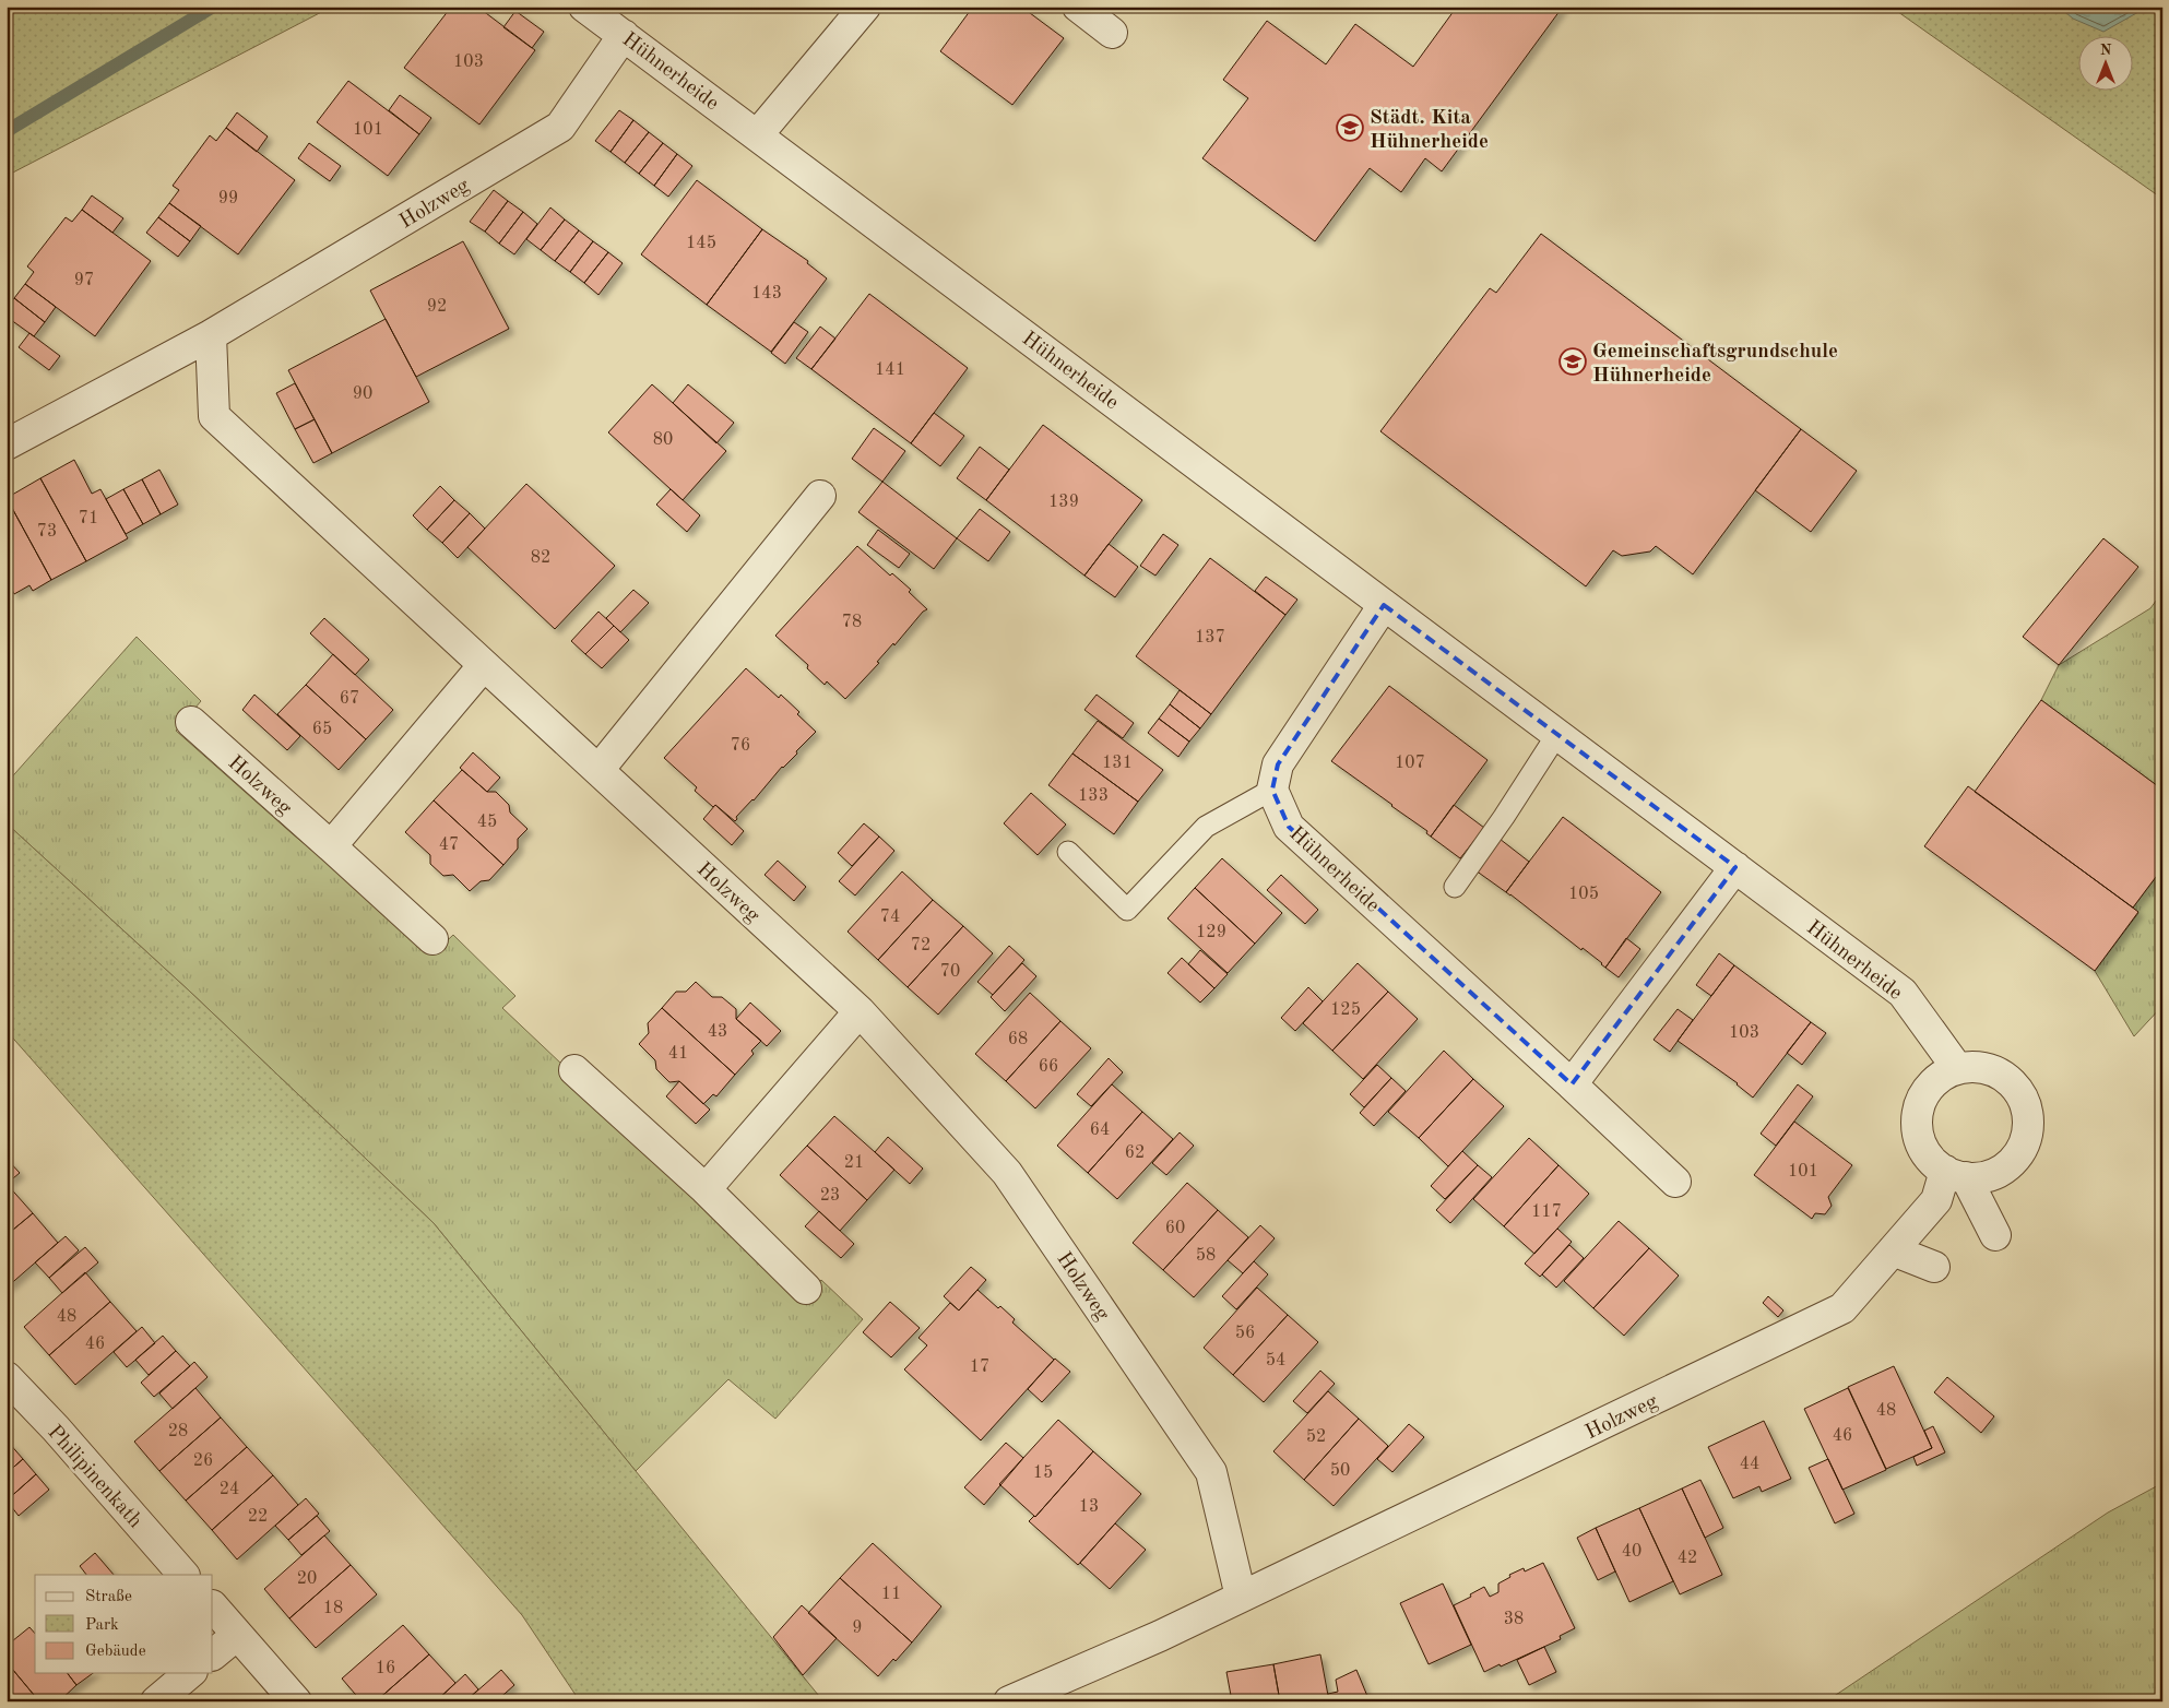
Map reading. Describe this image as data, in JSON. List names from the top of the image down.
{
  "streets": {
    "street": ["Hühnerheide", "Holzweg", "Philipinenkath"]
  },
  "crossings": [
    ["Hühnerheide", "Holzweg"]
  ],
  "places": {
    "school or university": ["Städt. Kita Hühnerheide", "Gemeinschaftsgrundschule Hühnerheide"]
  },
  "house_numbers": [
    "103",
    "101",
    "99",
    "145",
    "97",
    "143",
    "92",
    "141",
    "90",
    "80",
    "139",
    "71",
    "73",
    "82",
    "78",
    "137",
    "67",
    "65",
    "76",
    "131",
    "107",
    "133",
    "45",
    "47",
    "105",
    "74",
    "129",
    "72",
    "70",
    "125",
    "43",
    "103",
    "68",
    "41",
    "66",
    "64",
    "62",
    "21",
    "101",
    "23",
    "117",
    "60",
    "58",
    "48",
    "56",
    "46",
    "54",
    "17",
    "48",
    "28",
    "46",
    "52",
    "26",
    "44",
    "50",
    "15",
    "24",
    "13",
    "22",
    "40",
    "42",
    "20",
    "11",
    "18",
    "38",
    "9",
    "16"
  ],
  "legend": ["Straße", "Park", "Gebäude"],
  "north": "top"
}
